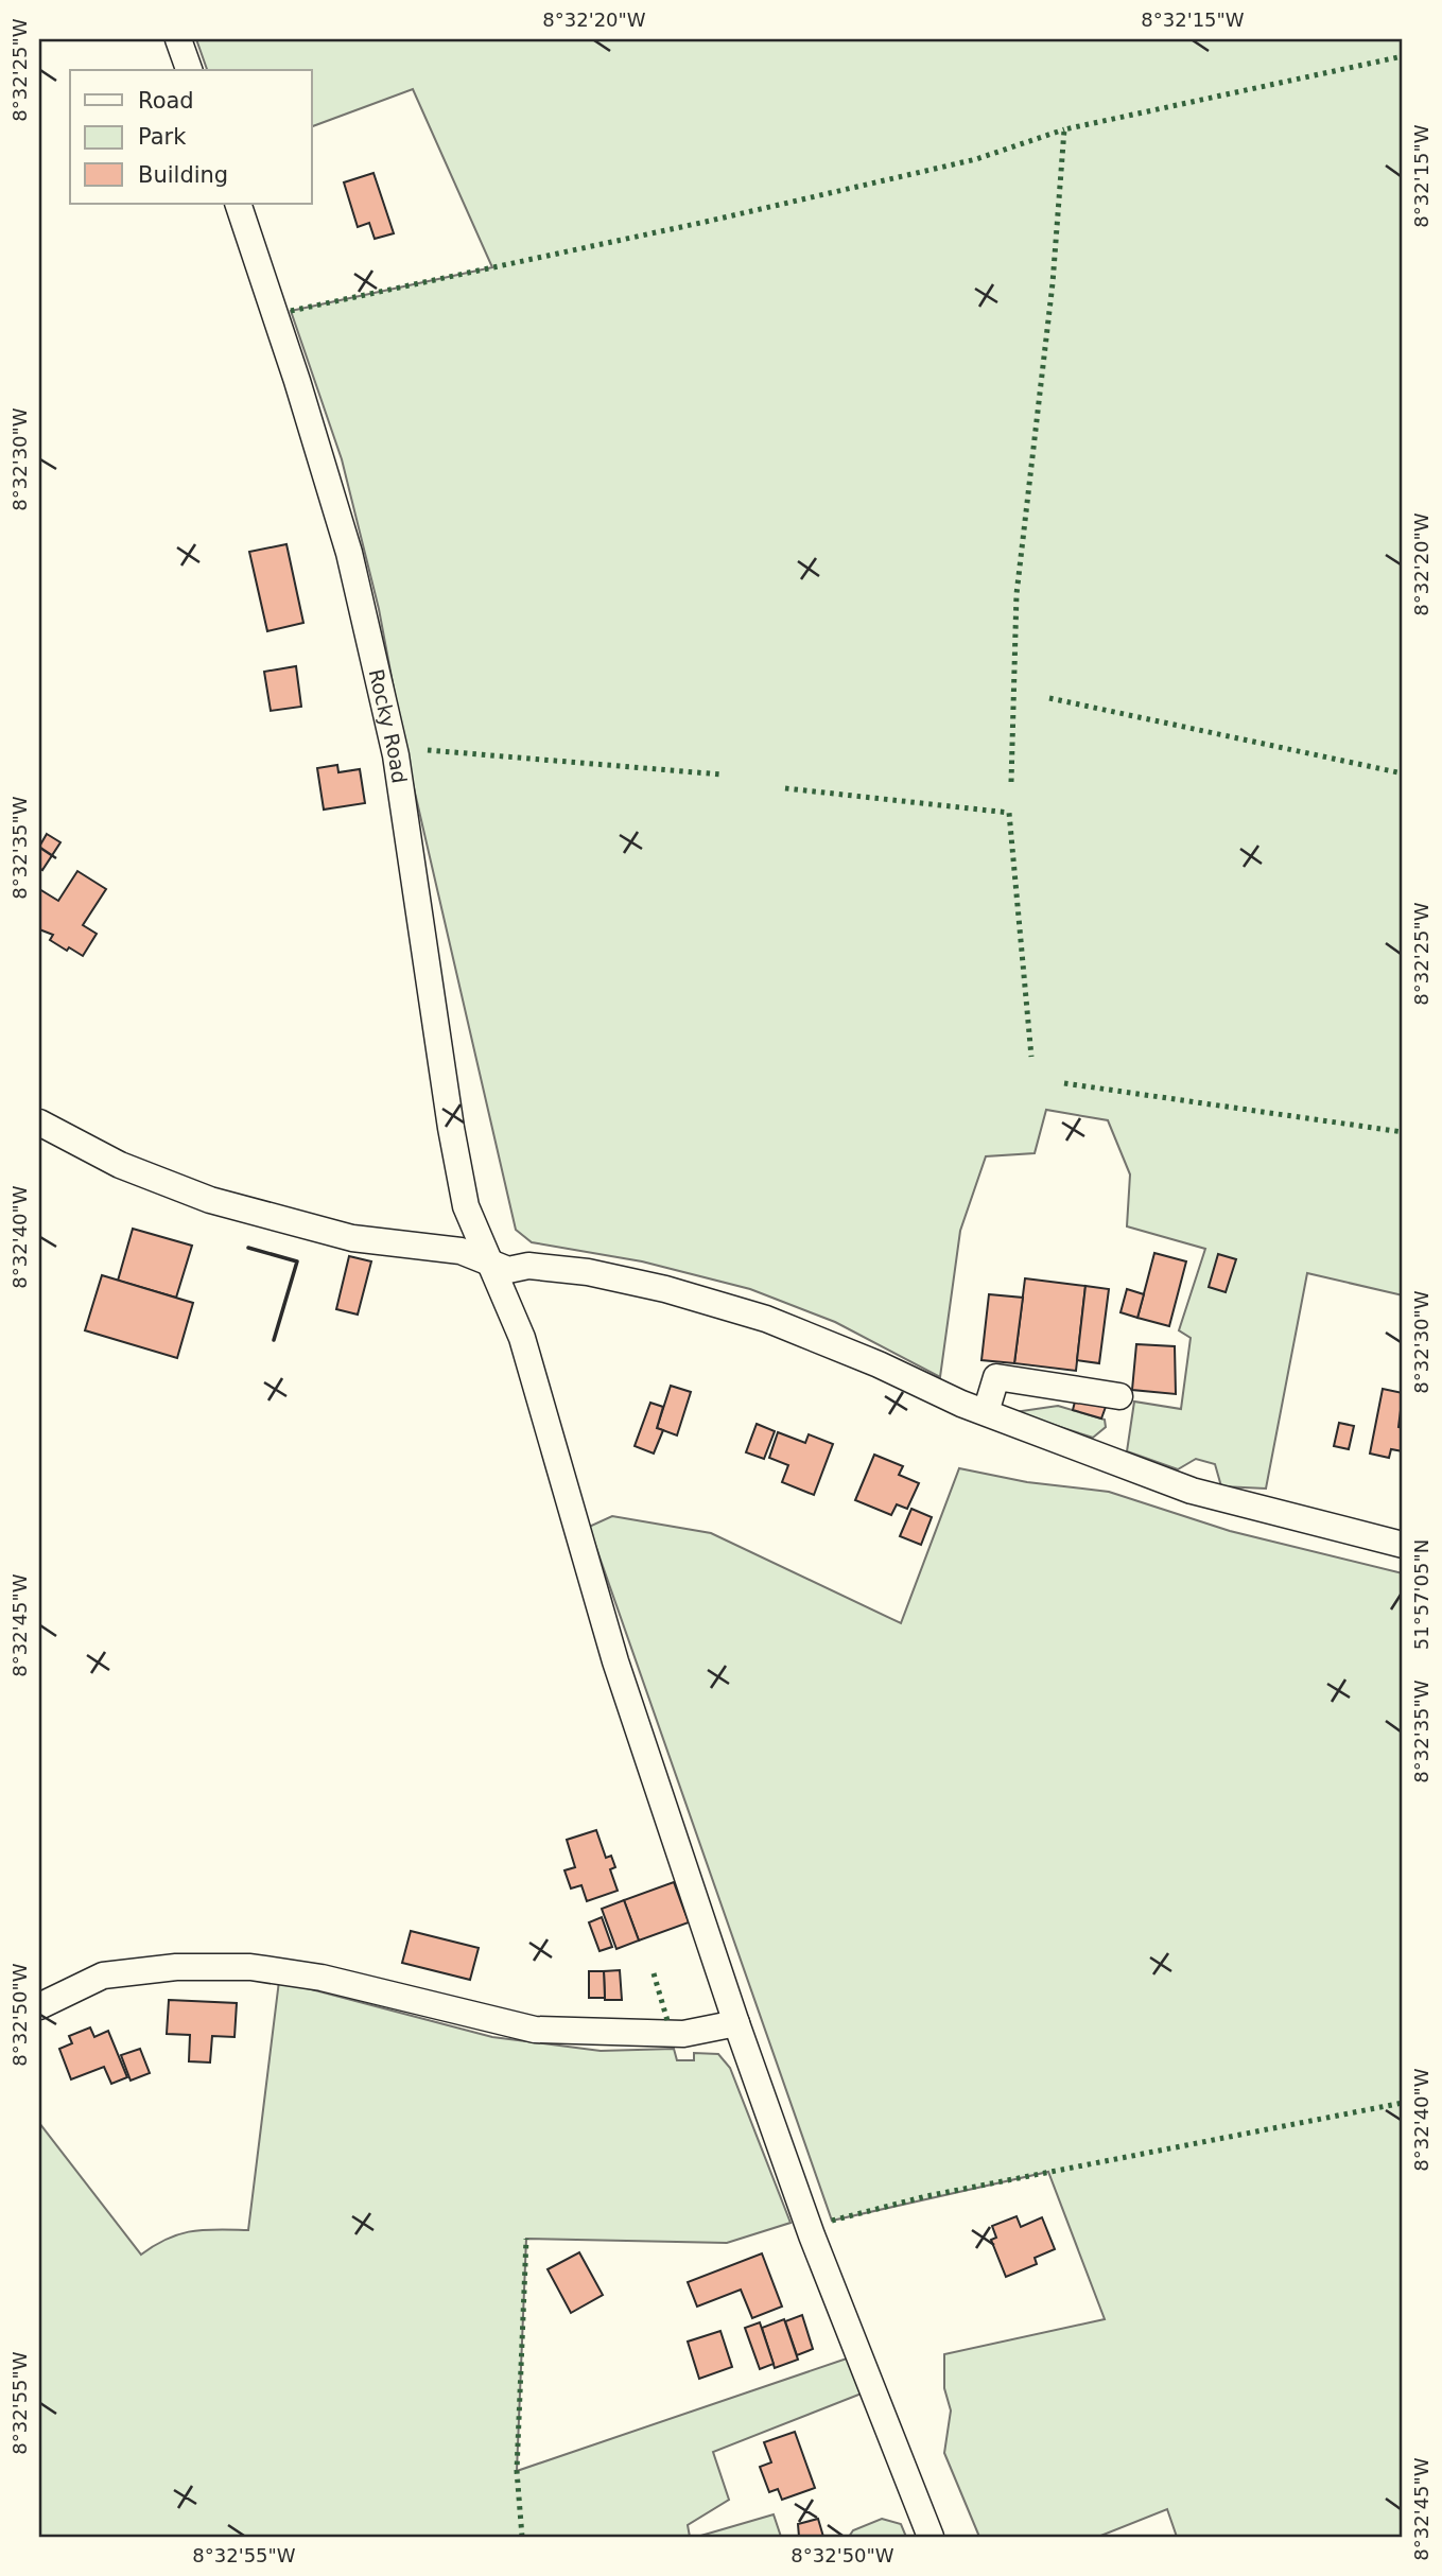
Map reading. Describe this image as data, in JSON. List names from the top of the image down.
{
  "streets": {
    "street": ["Rocky Road"]
  },
  "legend": ["Road", "Park", "Building"],
  "coordinates": [
    "8°32'20\"W",
    "8°32'15\"W",
    "8°32'25\"W",
    "8°32'30\"W",
    "8°32'35\"W",
    "8°32'40\"W",
    "51°57'05\"N",
    "8°32'45\"W",
    "8°32'50\"W",
    "8°32'55\"W"
  ]
}
